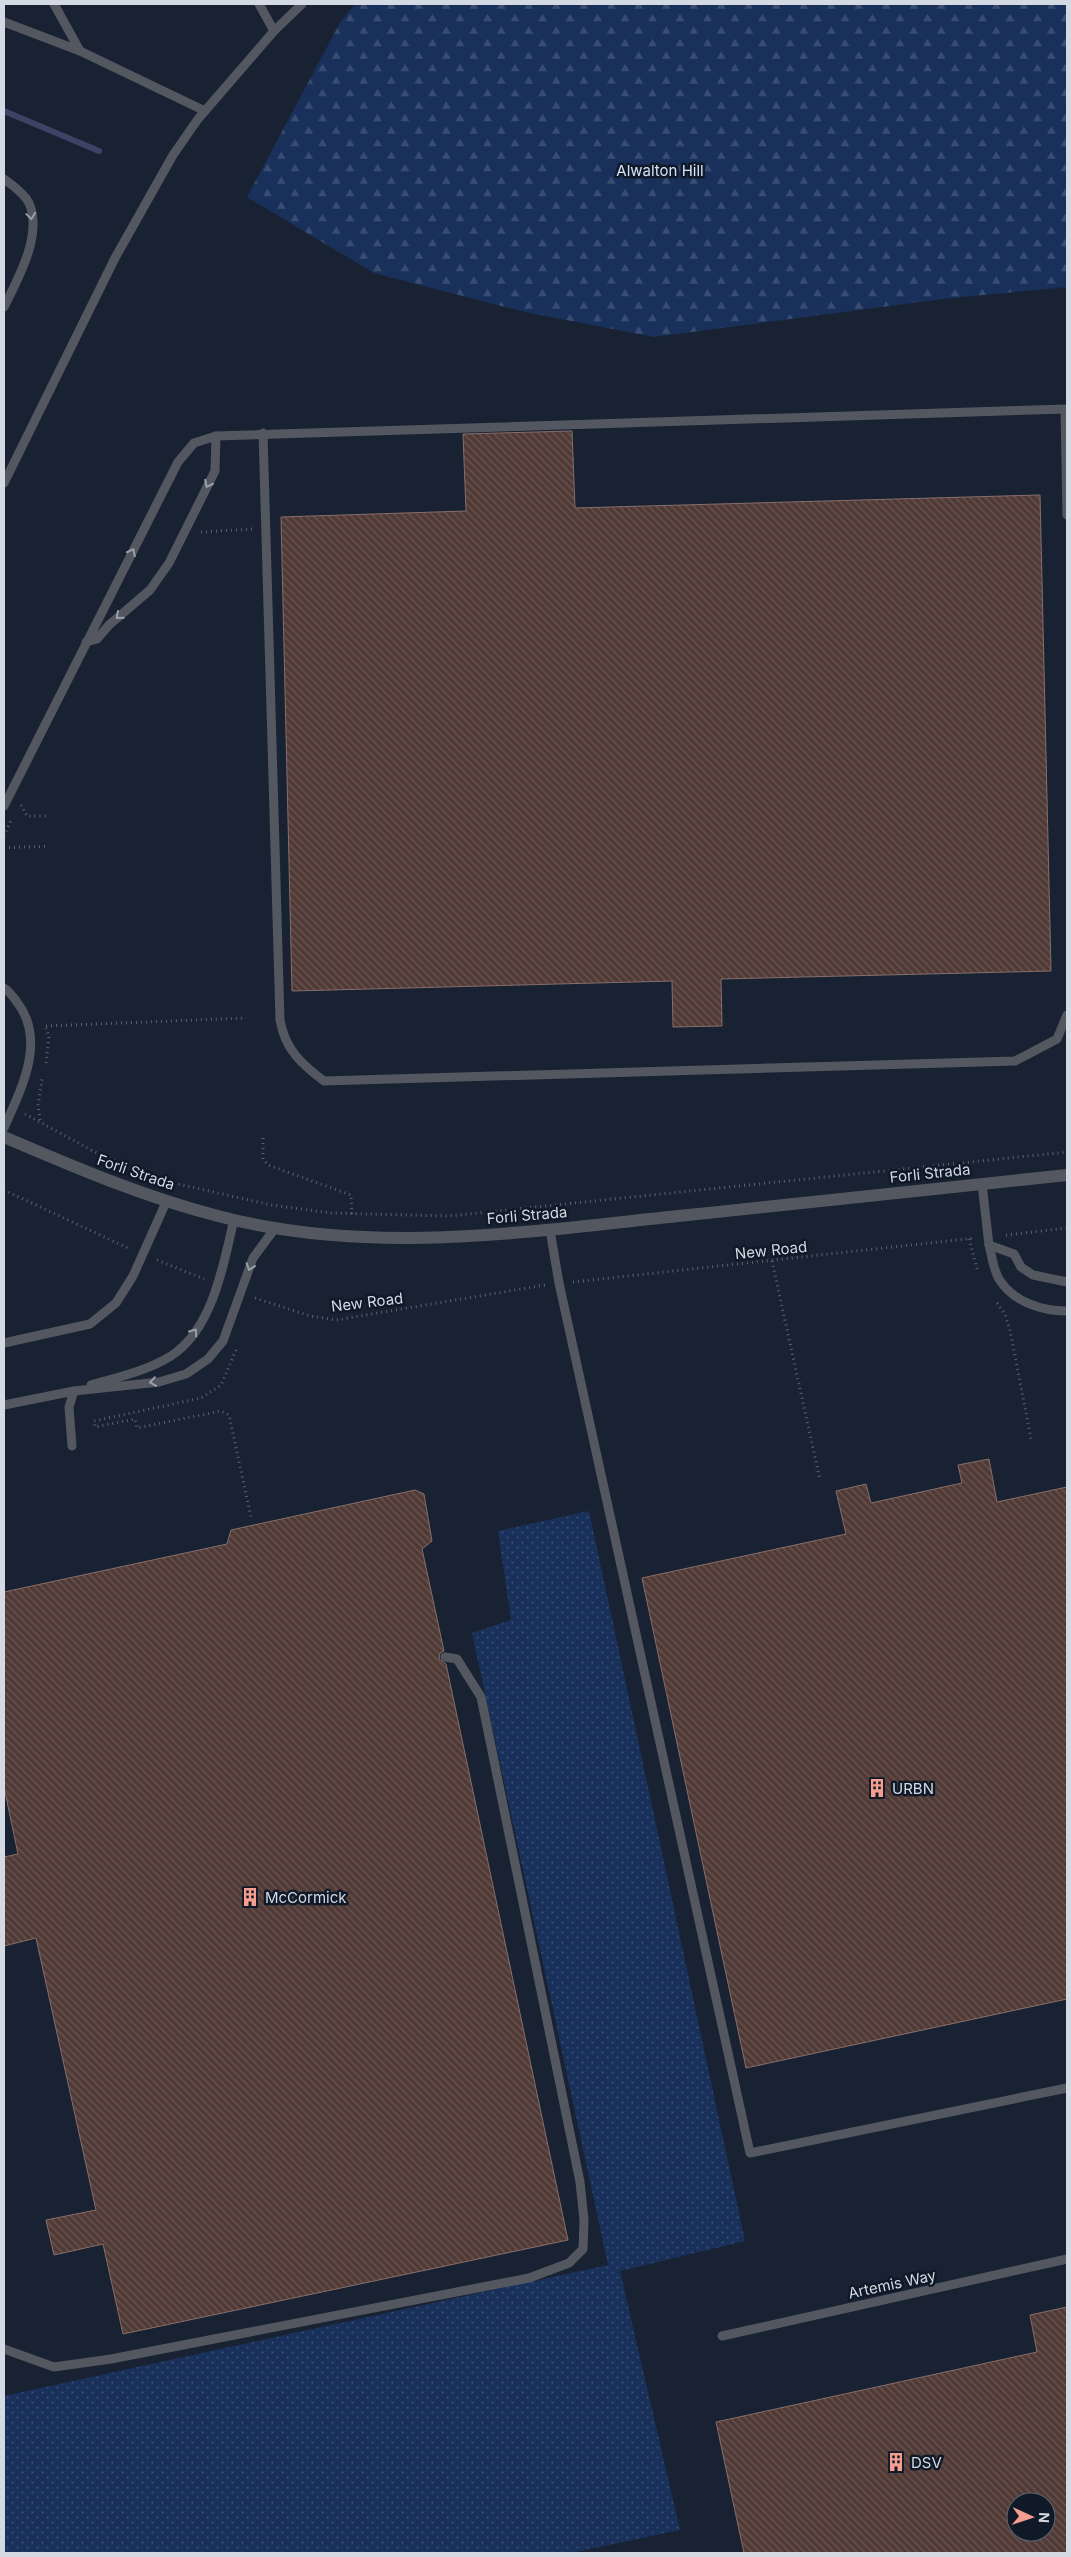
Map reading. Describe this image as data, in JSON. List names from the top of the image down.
{
  "streets": {
    "street": ["Forli Strada"],
    "lane": ["Artemis Way"],
    "path": ["New Road"]
  },
  "parks": ["Alwalton Hill"],
  "places": {
    "building": ["URBN", "McCormick", "DSV"]
  },
  "north": "right"
}
